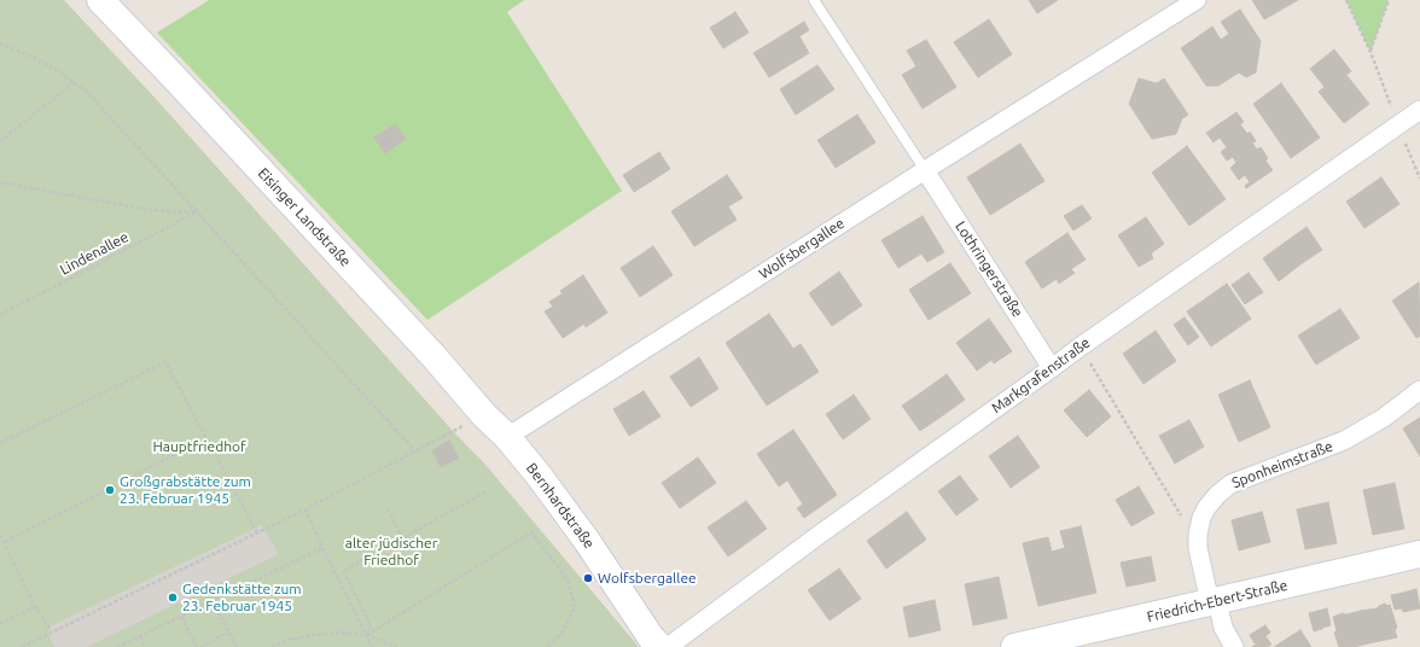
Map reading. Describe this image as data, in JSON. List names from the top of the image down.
{
  "streets": {
    "main road": ["Eisinger Landstraße", "Bernhardstraße", "Friedrich-Ebert-Straße"],
    "street": [
      "Wolfsbergallee",
      "Lothringerstraße",
      "Markgrafenstraße",
      "Sponheimstraße"
    ],
    "path": ["Lindenallee"]
  },
  "crossings": [
    ["Eisinger Landstraße", "Wolfsbergallee"],
    ["Eisinger Landstraße", "Bernhardstraße"],
    ["Wolfsbergallee", "Lothringerstraße"],
    ["Wolfsbergallee", "Bernhardstraße"],
    ["Lothringerstraße", "Markgrafenstraße"],
    ["Sponheimstraße", "Friedrich-Ebert-Straße"]
  ],
  "parks": ["Hauptfriedhof", "alter jüdischer Friedhof"],
  "places": ["Großgrabstätte zum 23. Februar 1945", "Wolfsbergallee", "Gedenkstätte zum 23. Februar 1945"]
}
